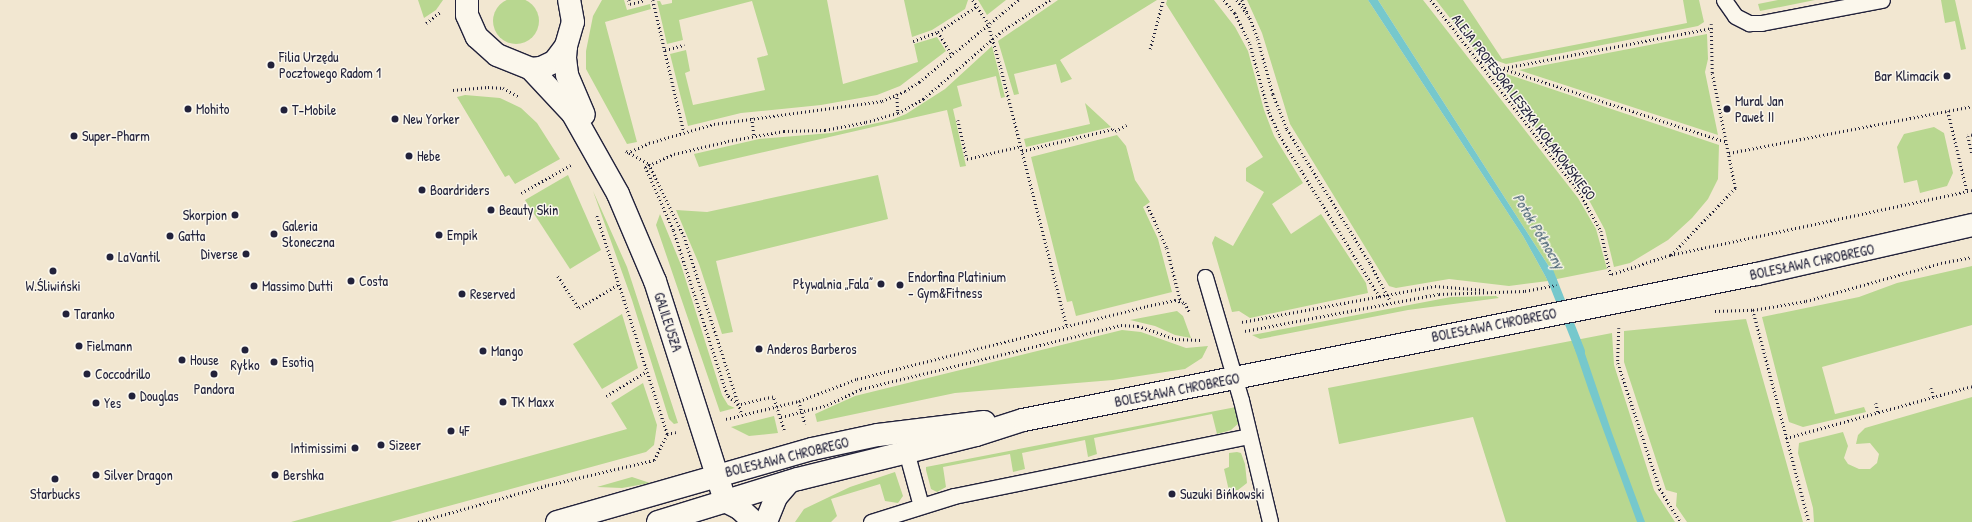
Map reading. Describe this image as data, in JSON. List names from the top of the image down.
{
  "streets": {
    "street": ["BOLESŁAWA CHROBREGO", "GALILEUSZA"],
    "path": ["ALEJA PROFESORA LESZKA KOŁAKOWSKIEGO"]
  },
  "crossings": [
    ["BOLESŁAWA CHROBREGO", "GALILEUSZA"]
  ],
  "water": ["Potok Północny"],
  "places": [
    "Filia Urzędu Pocztowego Radom 1",
    "Bar Klimacik",
    "Mohito",
    "Mural Jan Paweł II",
    "T-Mobile",
    "New Yorker",
    "Super-Pharm",
    "Hebe",
    "Boardriders",
    "Beauty Skin",
    "Skorpion",
    "Galeria Słoneczna",
    "Empik",
    "Gatta",
    "Diverse",
    "LaVantil",
    "W.Śliwiński",
    "Costa",
    "Pływalnia „Fala”",
    "Endorfina Platinium - Gym&Fitness",
    "Massimo Dutti",
    "Reserved",
    "Taranko",
    "Fielmann",
    "Anderos Barberos",
    "Ryłko",
    "Mango",
    "House",
    "Esotiq",
    "Coccodrillo",
    "Pandora",
    "Douglas",
    "TK Maxx",
    "Yes",
    "4F",
    "Sizeer",
    "Intimissimi",
    "Silver Dragon",
    "Bershka",
    "Starbucks",
    "Suzuki Bińkowski"
  ]
}
